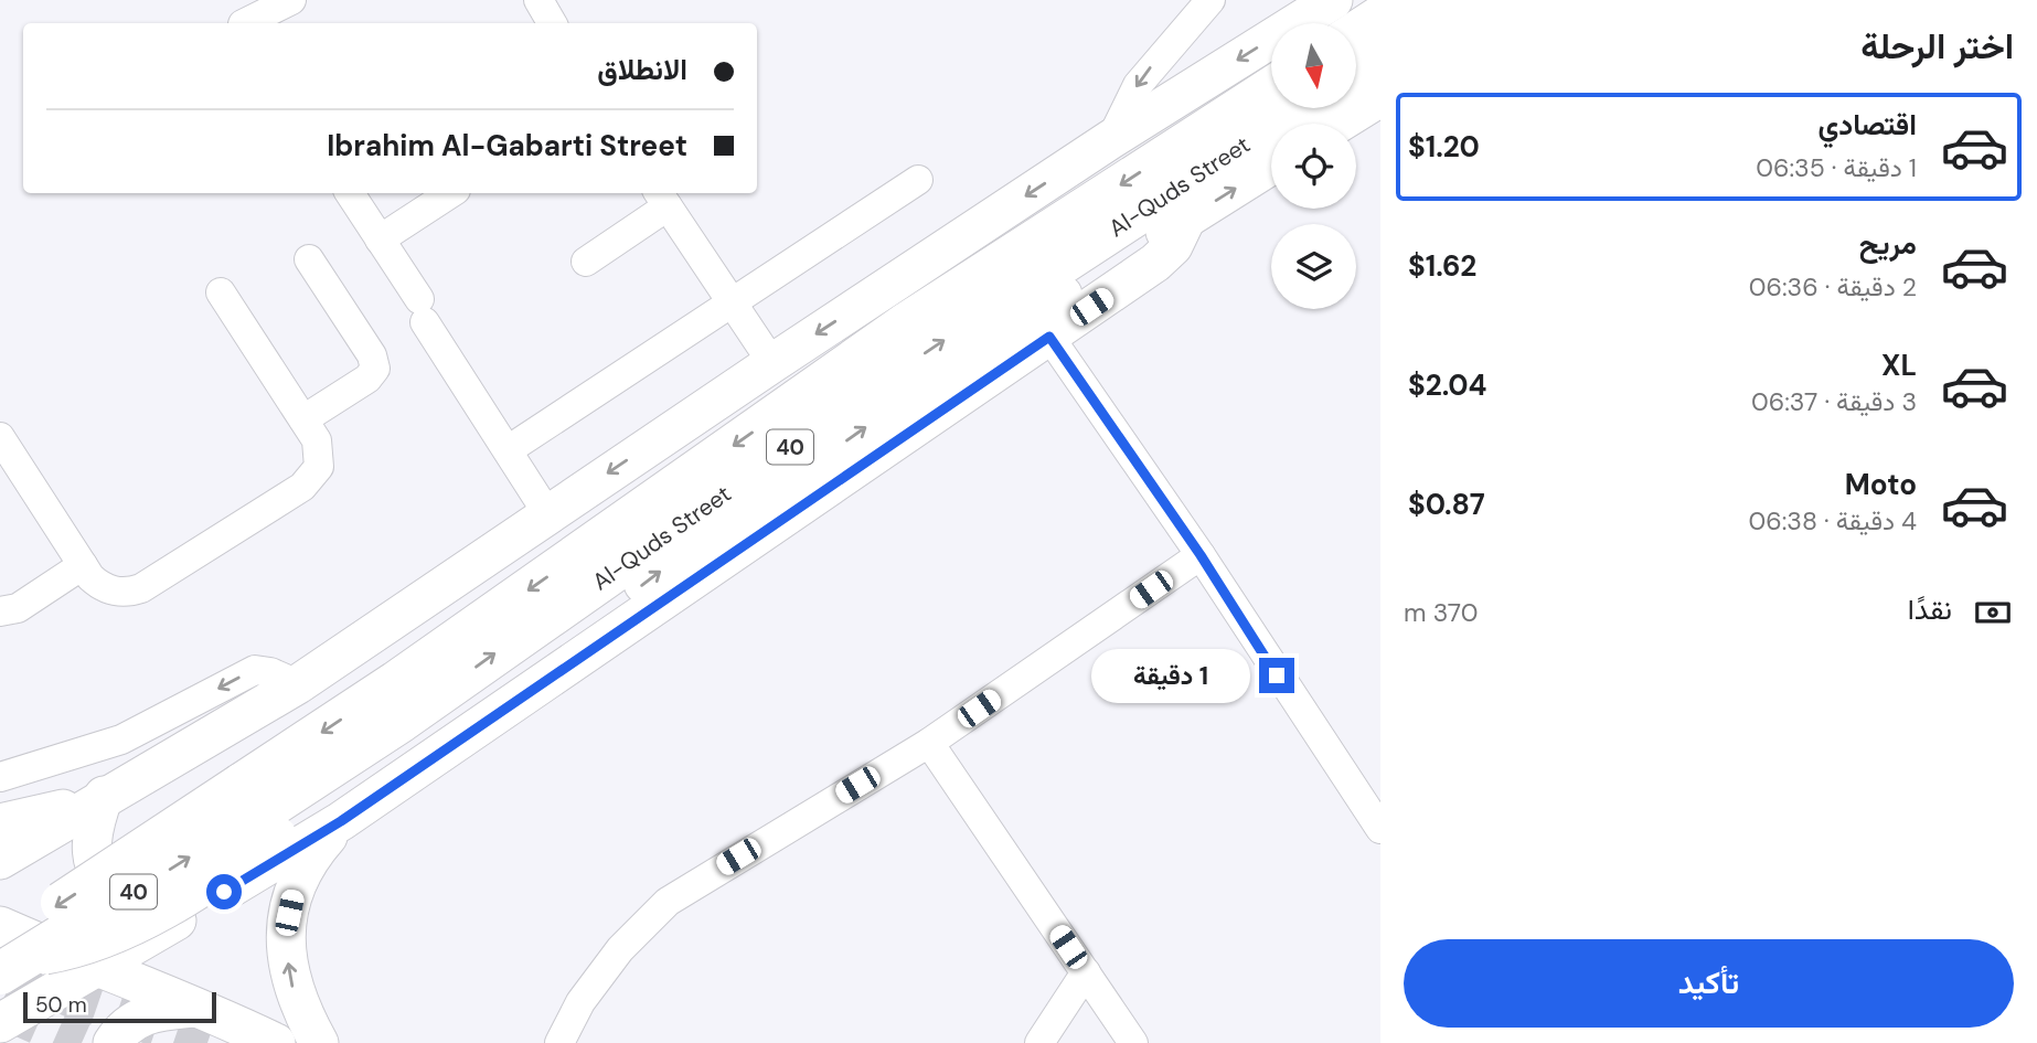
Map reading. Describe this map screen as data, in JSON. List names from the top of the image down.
{
  "streets": {
    "highway": ["Al-Quds Street", "40"]
  },
  "scale_bar": "50 m",
  "north": "bottom",
  "page": {
    "heading": "اختر الرحلة",
    "banner": ["الانطلاق", "Ibrahim Al-Gabarti Street"],
    "list": [
      {
        "name": "اقتصادي",
        "note": "1 دقيقة · 06:35",
        "value": "$1.20"
      },
      {
        "name": "مريح",
        "note": "2 دقيقة · 06:36",
        "value": "$1.62"
      },
      {
        "name": "XL",
        "note": "3 دقيقة · 06:37",
        "value": "$2.04"
      },
      {
        "name": "Moto",
        "note": "4 دقيقة · 06:38",
        "value": "$0.87"
      }
    ],
    "pay": ["نقدًا", "370 m"],
    "bubble": "1 دقيقة",
    "buttons": "تأكيد",
    "scale": "50 m"
  }
}
